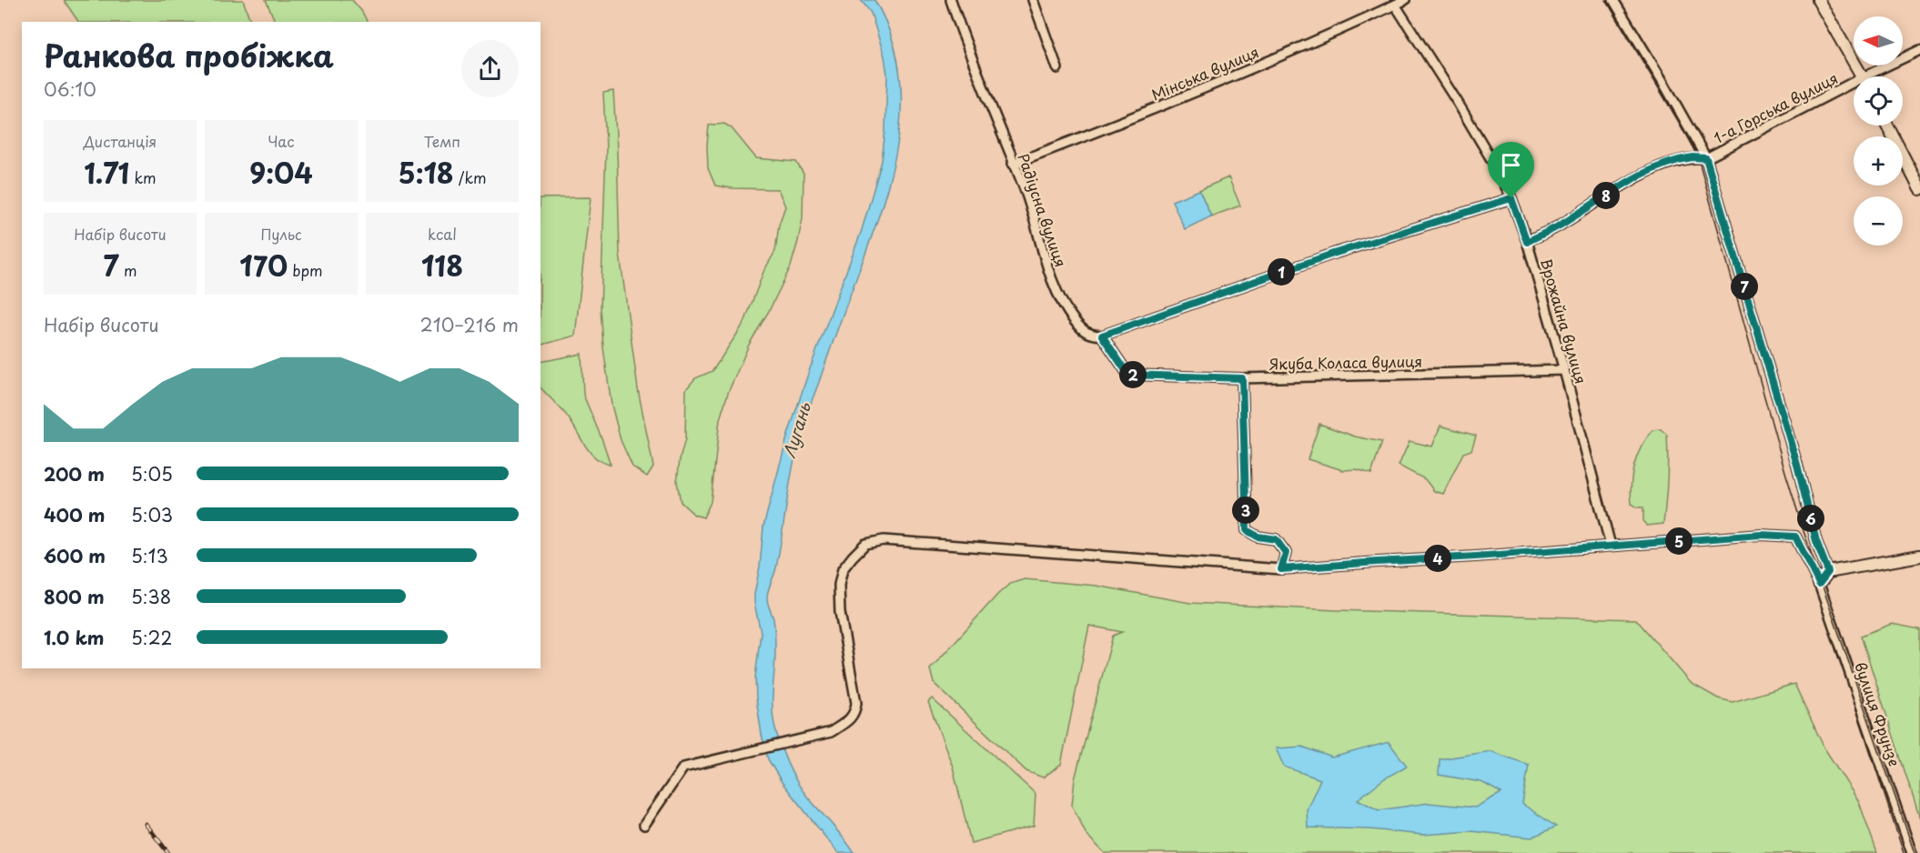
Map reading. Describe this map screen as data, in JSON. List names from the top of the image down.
{
  "streets": {
    "street": [
      "Мінська вулиця",
      "1-а Горська вулиця",
      "Радіусна вулиця",
      "Врожайна вулиця",
      "Якуба Коласа вулиця",
      "вулиця Фрунзе"
    ]
  },
  "crossings": [
    ["Мінська вулиця", "Радіусна вулиця"],
    ["Мінська вулиця", "Врожайна вулиця"],
    ["1-а Горська вулиця", "Врожайна вулиця"],
    ["Радіусна вулиця", "Якуба Коласа вулиця"],
    ["Врожайна вулиця", "Якуба Коласа вулиця"],
    ["Врожайна вулиця", "вулиця Фрунзе"]
  ],
  "water": ["Лугань"],
  "north": "left",
  "page": {
    "map_buttons": ["+", "−"],
    "heading": ["Ранкова пробіжка", "06:10"],
    "stats": [
      ["Дистанція", "1.71 km"],
      ["Час", "9:04"],
      ["Темп", "5:18 /km"],
      ["Набір висоти", "7 m"],
      ["Пульс", "170 bpm"],
      ["kcal", "118"]
    ],
    "pins": [
      "8",
      "1",
      "7",
      "2",
      "3",
      "6",
      "5",
      "4"
    ],
    "chart": ["Набір висоти", "210–216 m"],
    "list": [
      {
        "name": "200 m",
        "note": "5:05"
      },
      {
        "name": "400 m",
        "note": "5:03"
      },
      {
        "name": "600 m",
        "note": "5:13"
      },
      {
        "name": "800 m",
        "note": "5:38"
      },
      {
        "name": "1.0 km",
        "note": "5:22"
      }
    ]
  }
}
